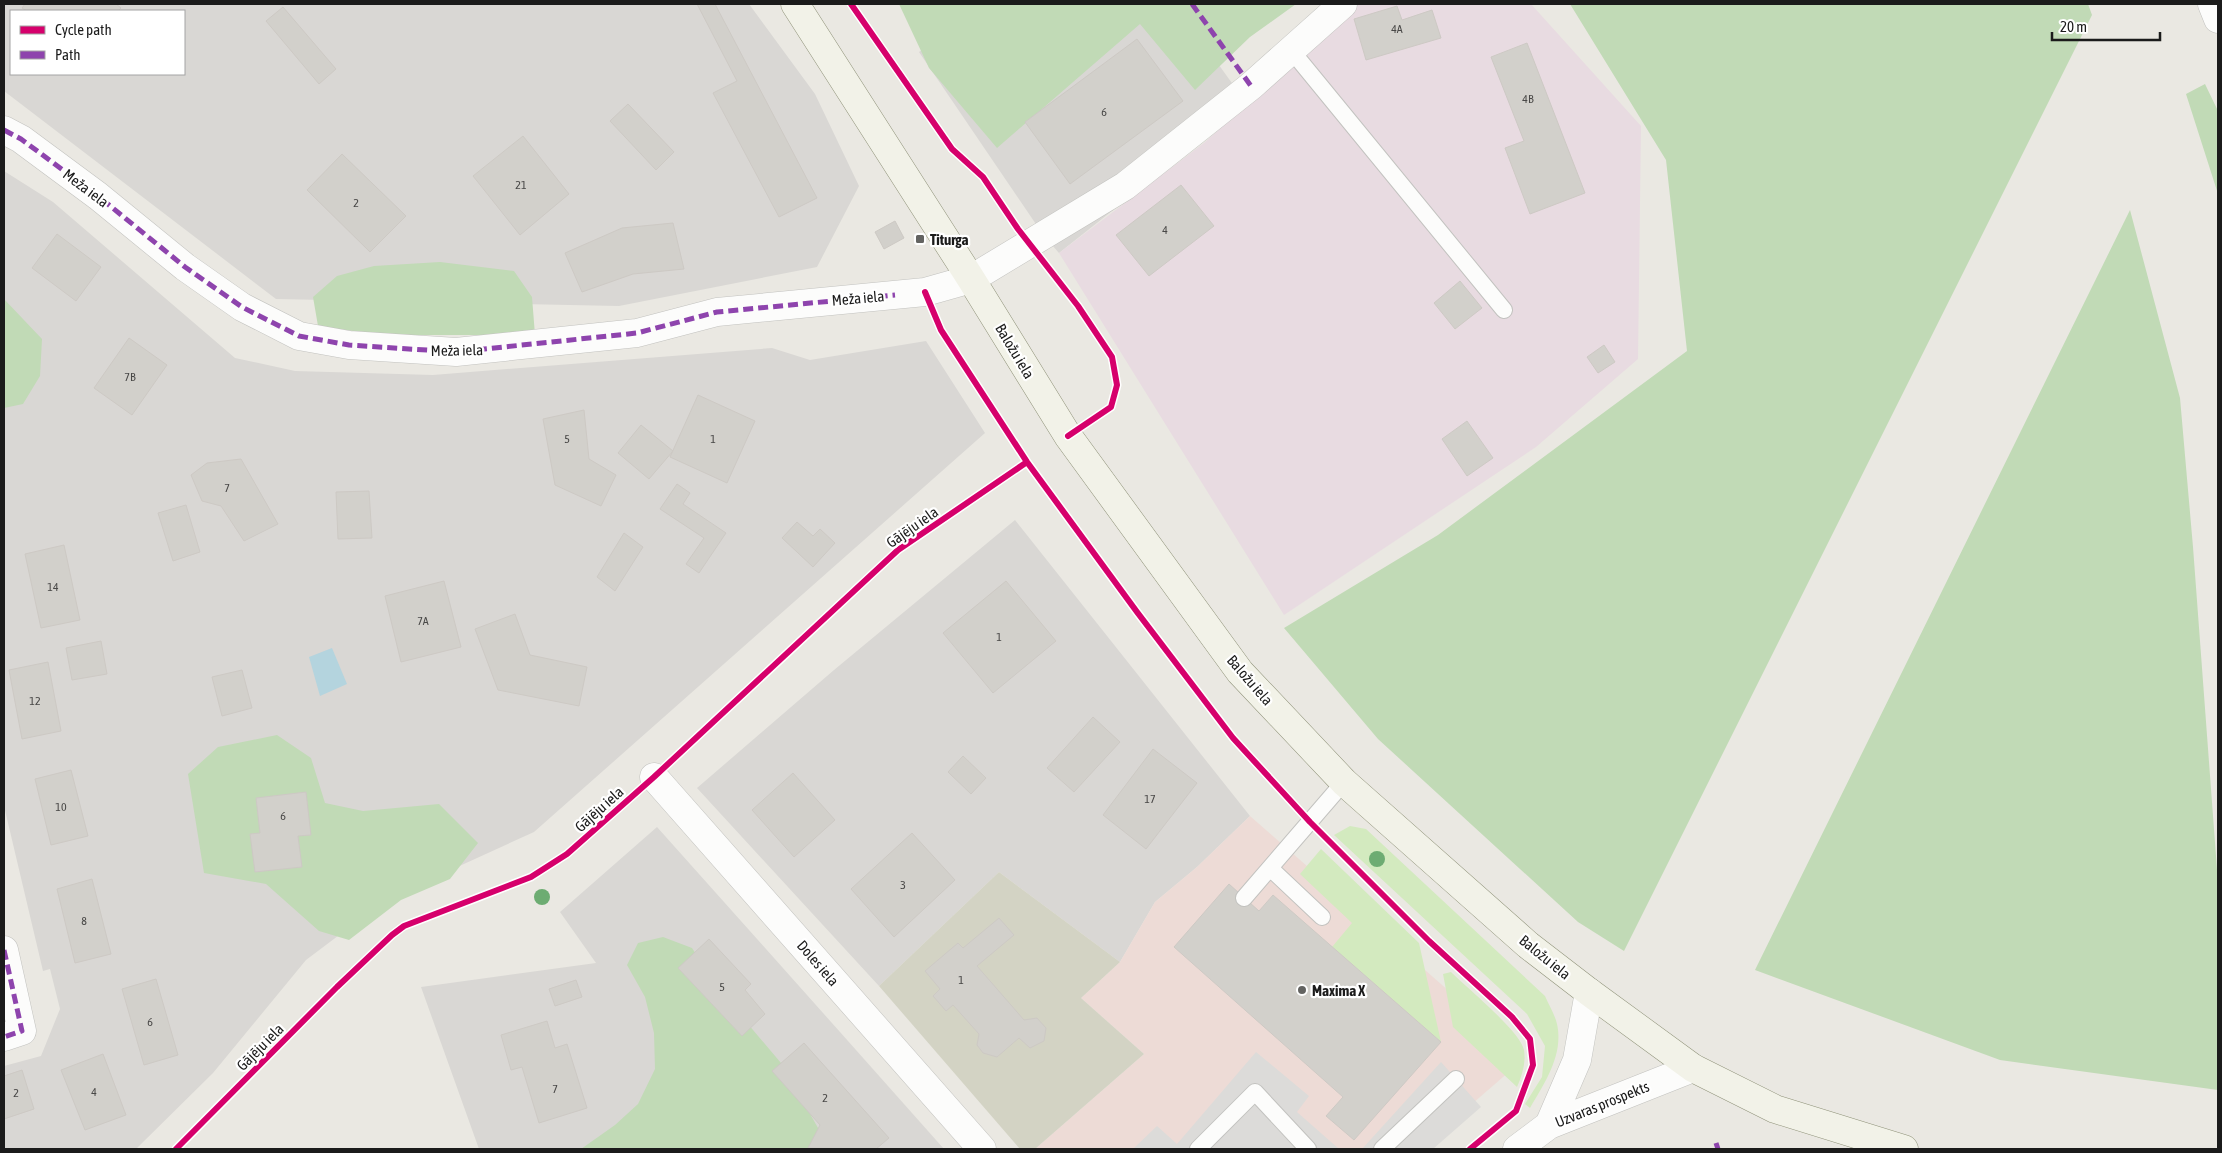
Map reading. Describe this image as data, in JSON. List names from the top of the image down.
{
  "streets": {
    "main road": ["Baložu iela"],
    "street": ["Meža iela", "Doles iela", "Uzvaras prospekts"],
    "cycle path": ["Gājēju iela"]
  },
  "crossings": [
    ["Meža iela", "Baložu iela"],
    ["Baložu iela", "Uzvaras prospekts"]
  ],
  "places": {
    "transit": ["Titurga"],
    "other": ["Maxima X"]
  },
  "house_numbers": [
    "4A",
    "4B",
    "6",
    "21",
    "2",
    "4",
    "7B",
    "5",
    "1",
    "7",
    "14",
    "7A",
    "1",
    "12",
    "17",
    "10",
    "6",
    "3",
    "8",
    "1",
    "5",
    "6",
    "7",
    "4",
    "2",
    "2"
  ],
  "legend": ["Cycle path", "Path"],
  "scale_bar": "20 m"
}
